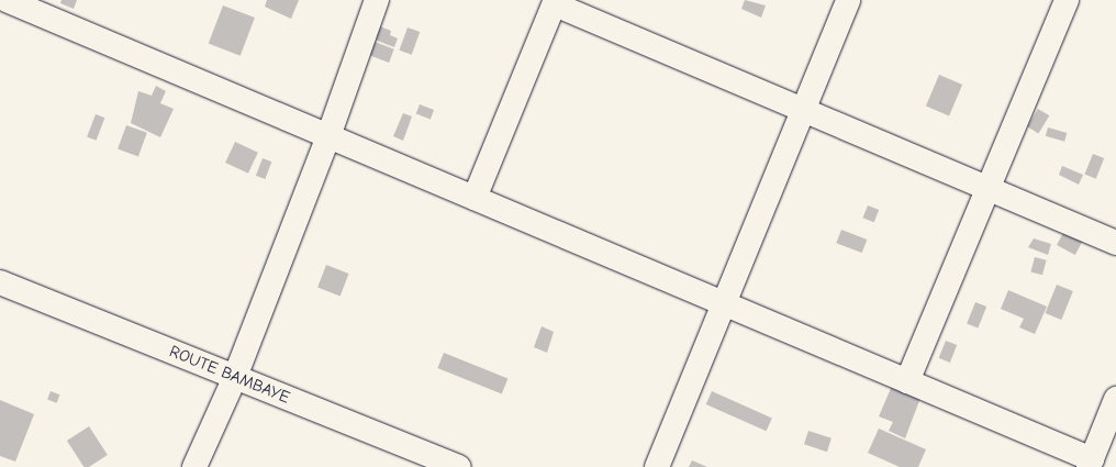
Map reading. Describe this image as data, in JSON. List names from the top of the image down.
{
  "streets": {
    "street": ["ROUTE BAMBAYE"]
  }
}
